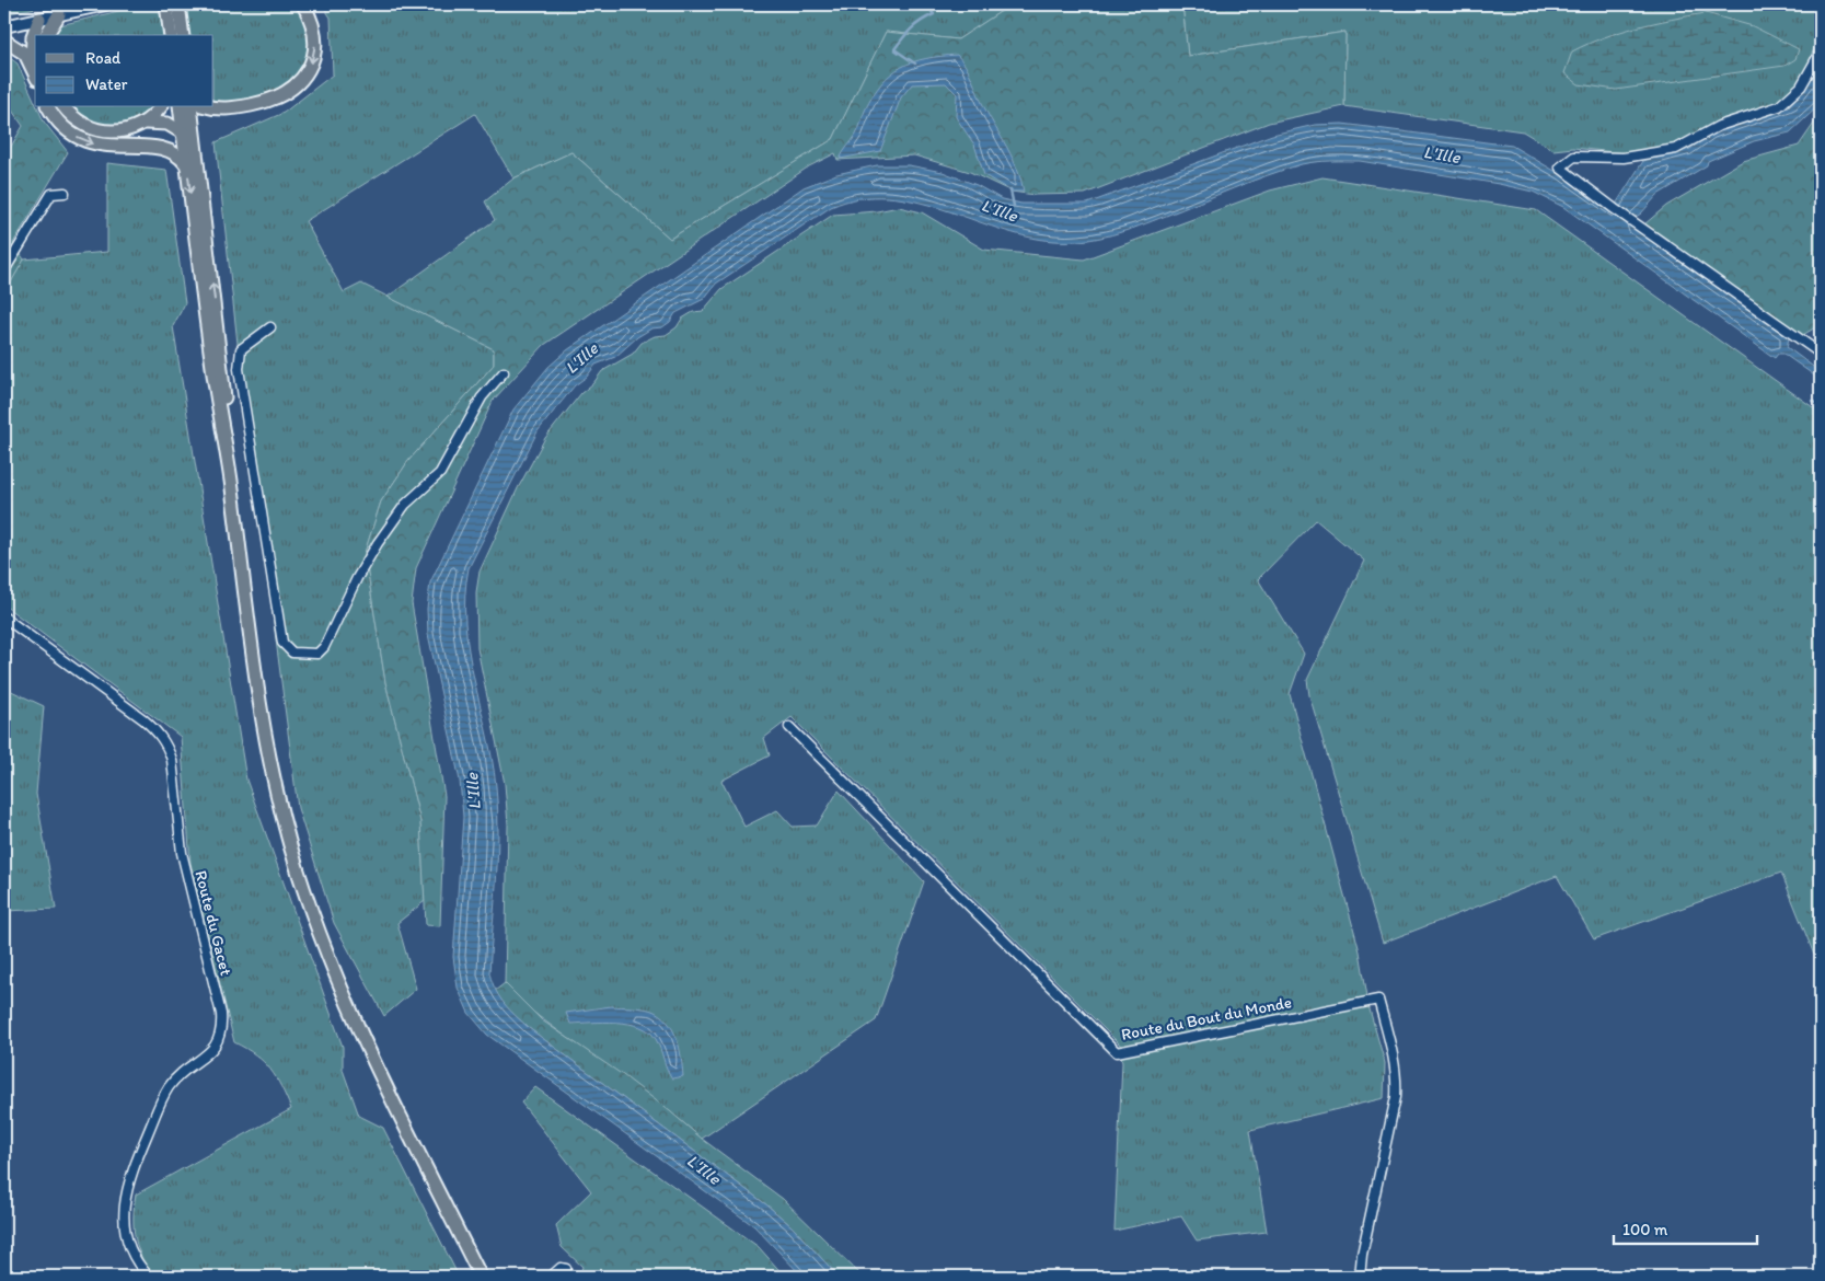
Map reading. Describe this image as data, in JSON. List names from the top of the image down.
{
  "streets": {
    "street": ["Route du Gacet", "Route du Bout du Monde"]
  },
  "water": ["L'Ille"],
  "legend": ["Road", "Water"],
  "scale_bar": "100 m"
}
